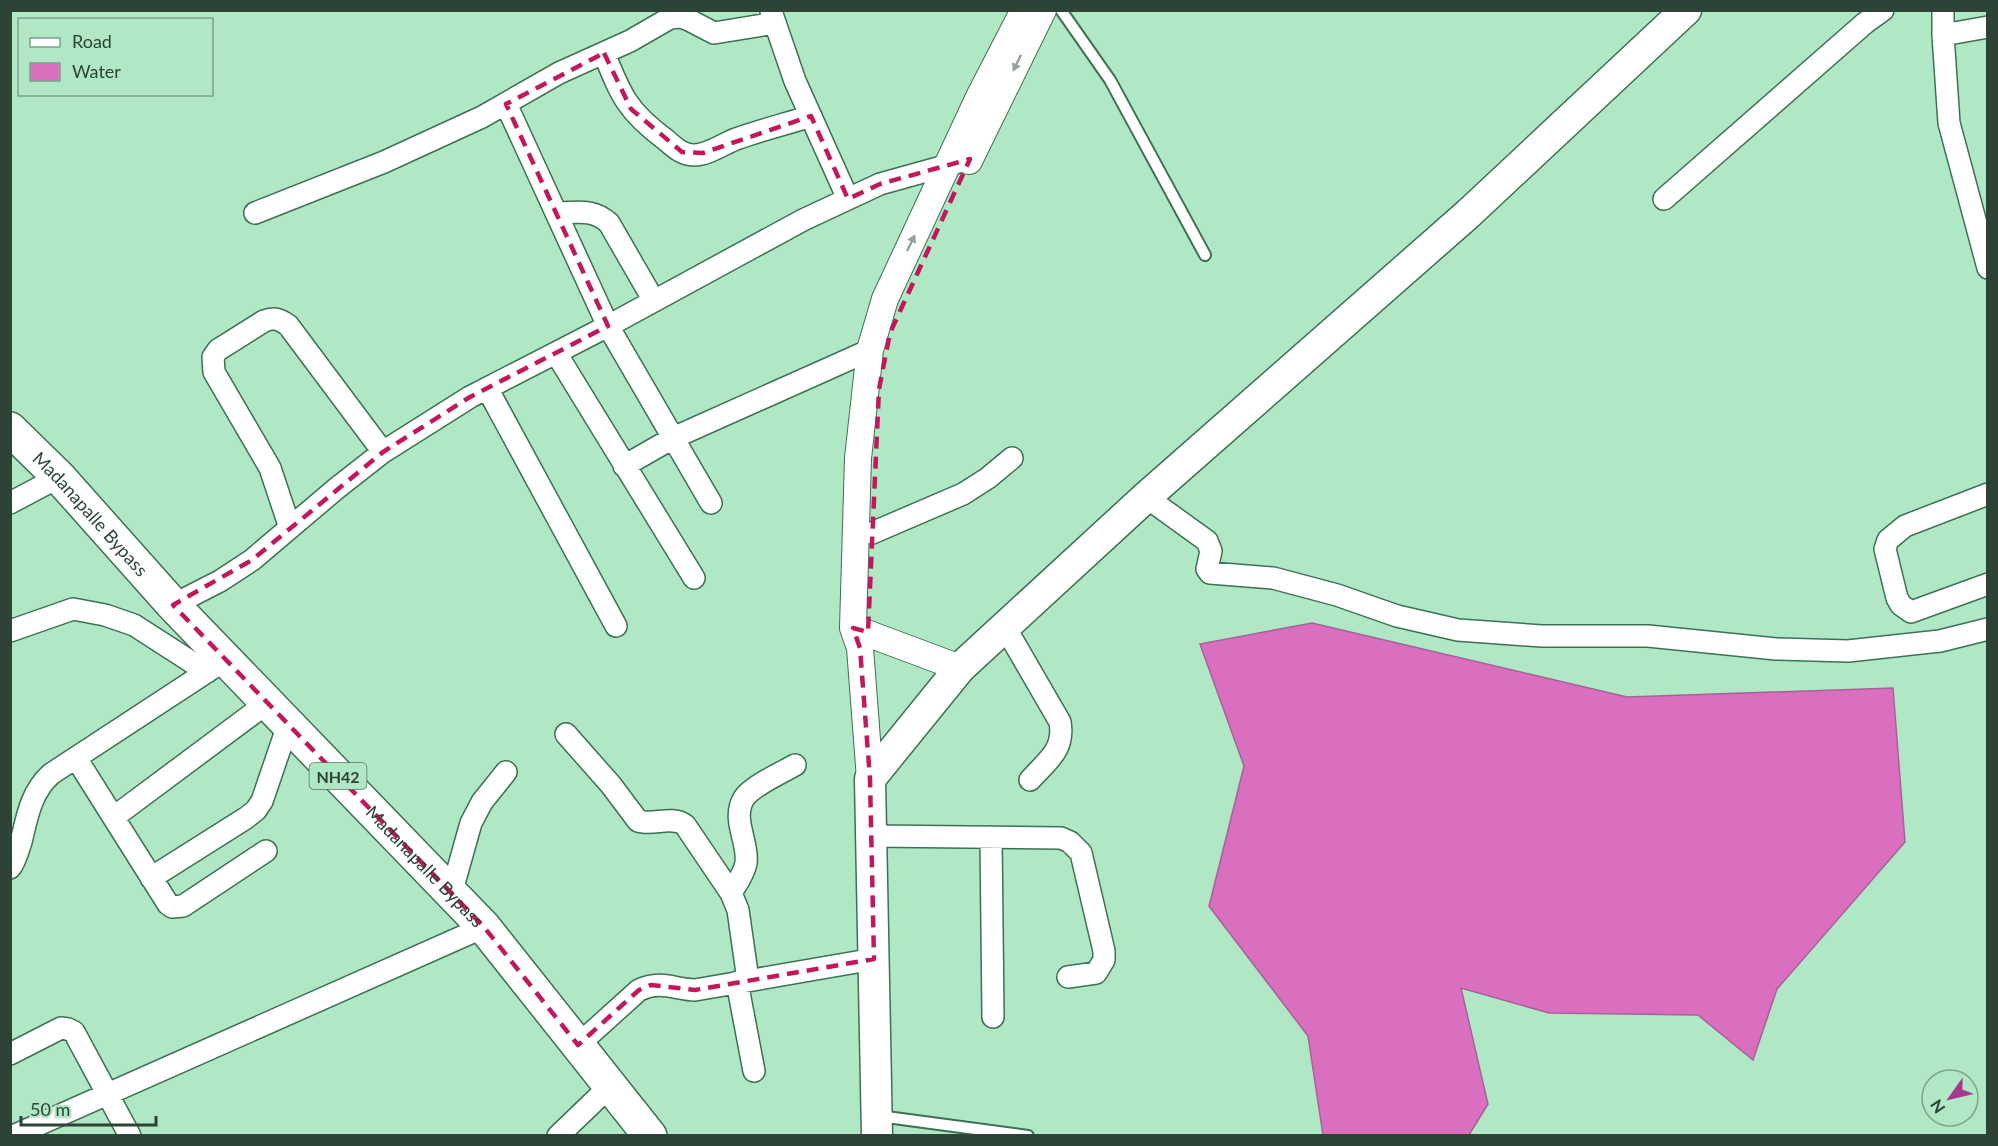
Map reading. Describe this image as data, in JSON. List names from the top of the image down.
{
  "streets": {
    "highway": ["Madanapalle Bypass", "NH42"]
  },
  "legend": ["Road", "Water"],
  "scale_bar": "50 m",
  "north": "bottom left"
}
